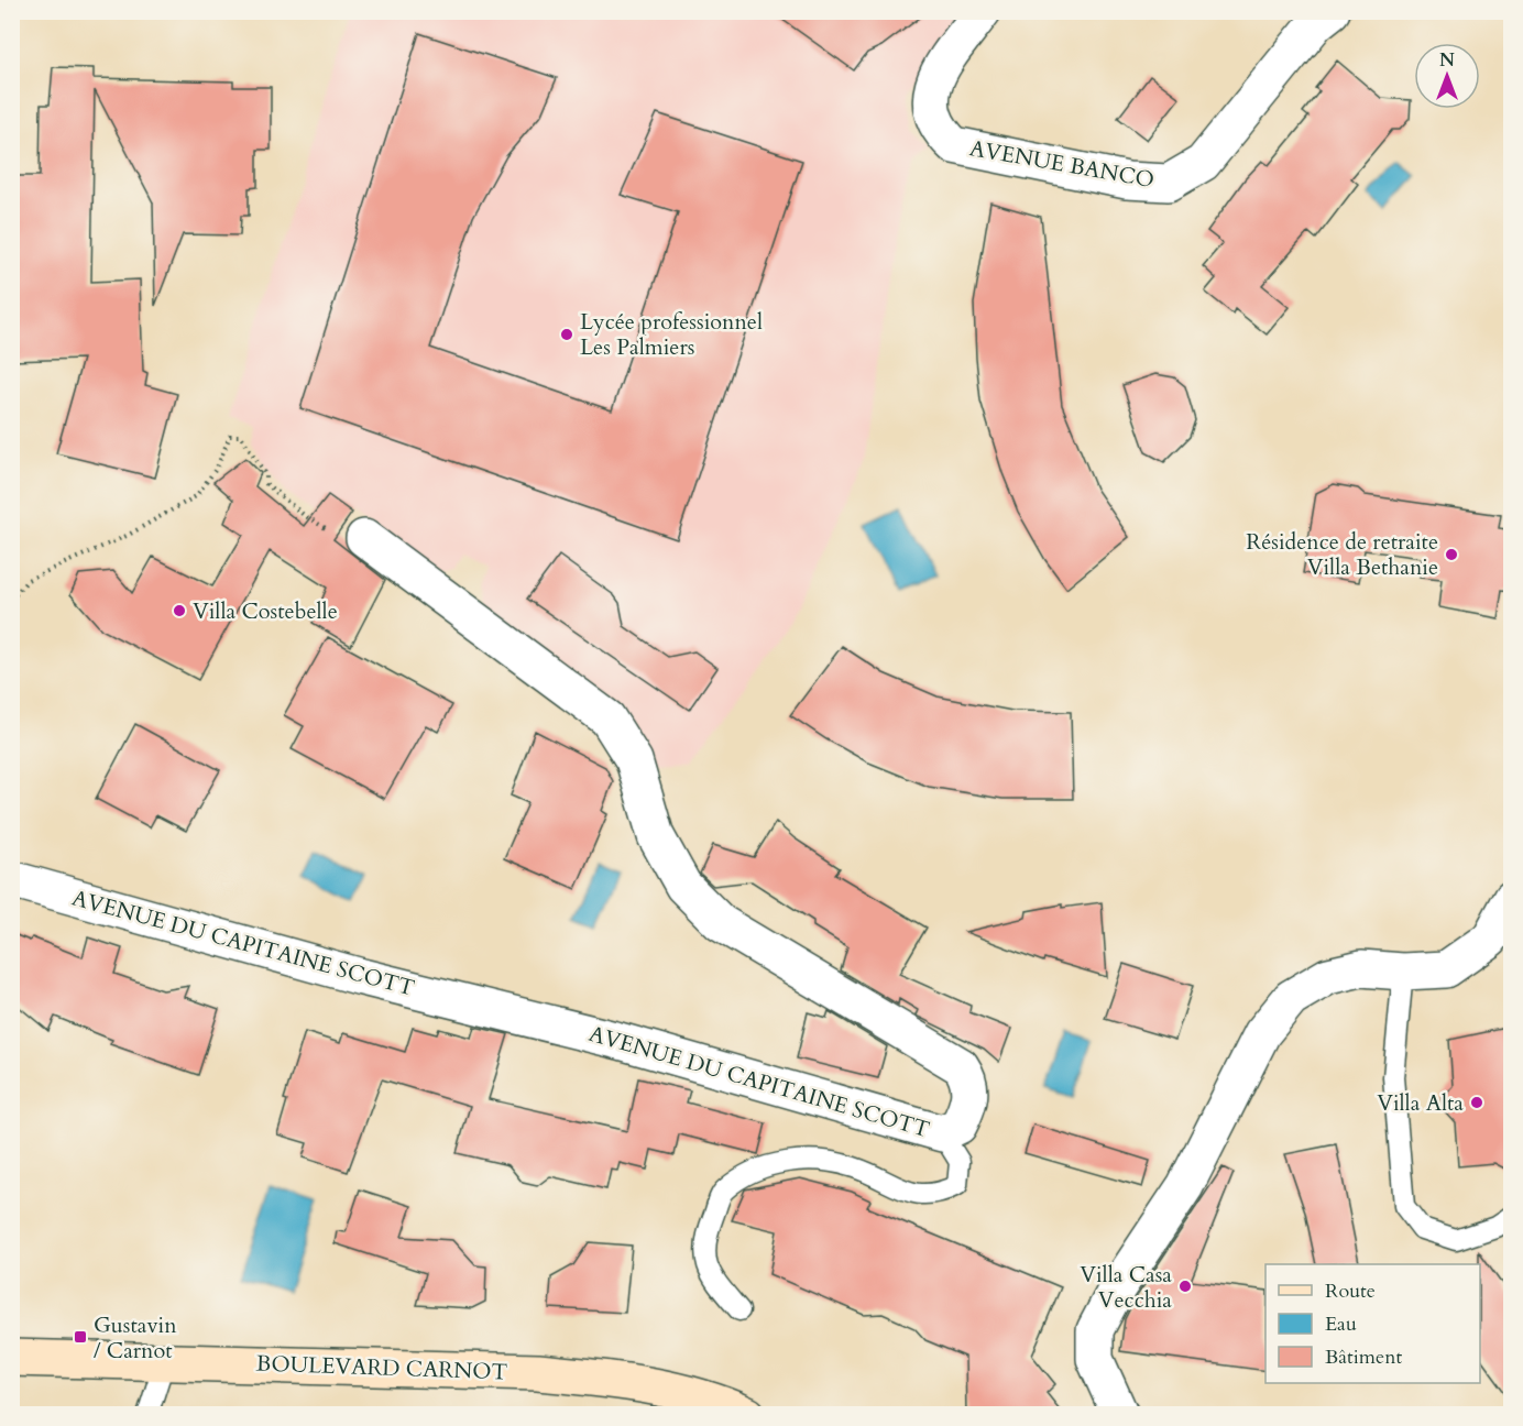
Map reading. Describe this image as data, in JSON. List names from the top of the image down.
{
  "streets": {
    "main road": ["BOULEVARD CARNOT"],
    "street": ["AVENUE BANCO", "AVENUE DU CAPITAINE SCOTT"]
  },
  "places": {
    "other": [
      "Lycée professionnel Les Palmiers",
      "Résidence de retraite Villa Bethanie",
      "Villa Costebelle",
      "Villa Alta",
      "Villa Casa Vecchia"
    ],
    "transit": ["Gustavin / Carnot"]
  },
  "legend": ["Route", "Eau", "Bâtiment"],
  "north": "top"
}
